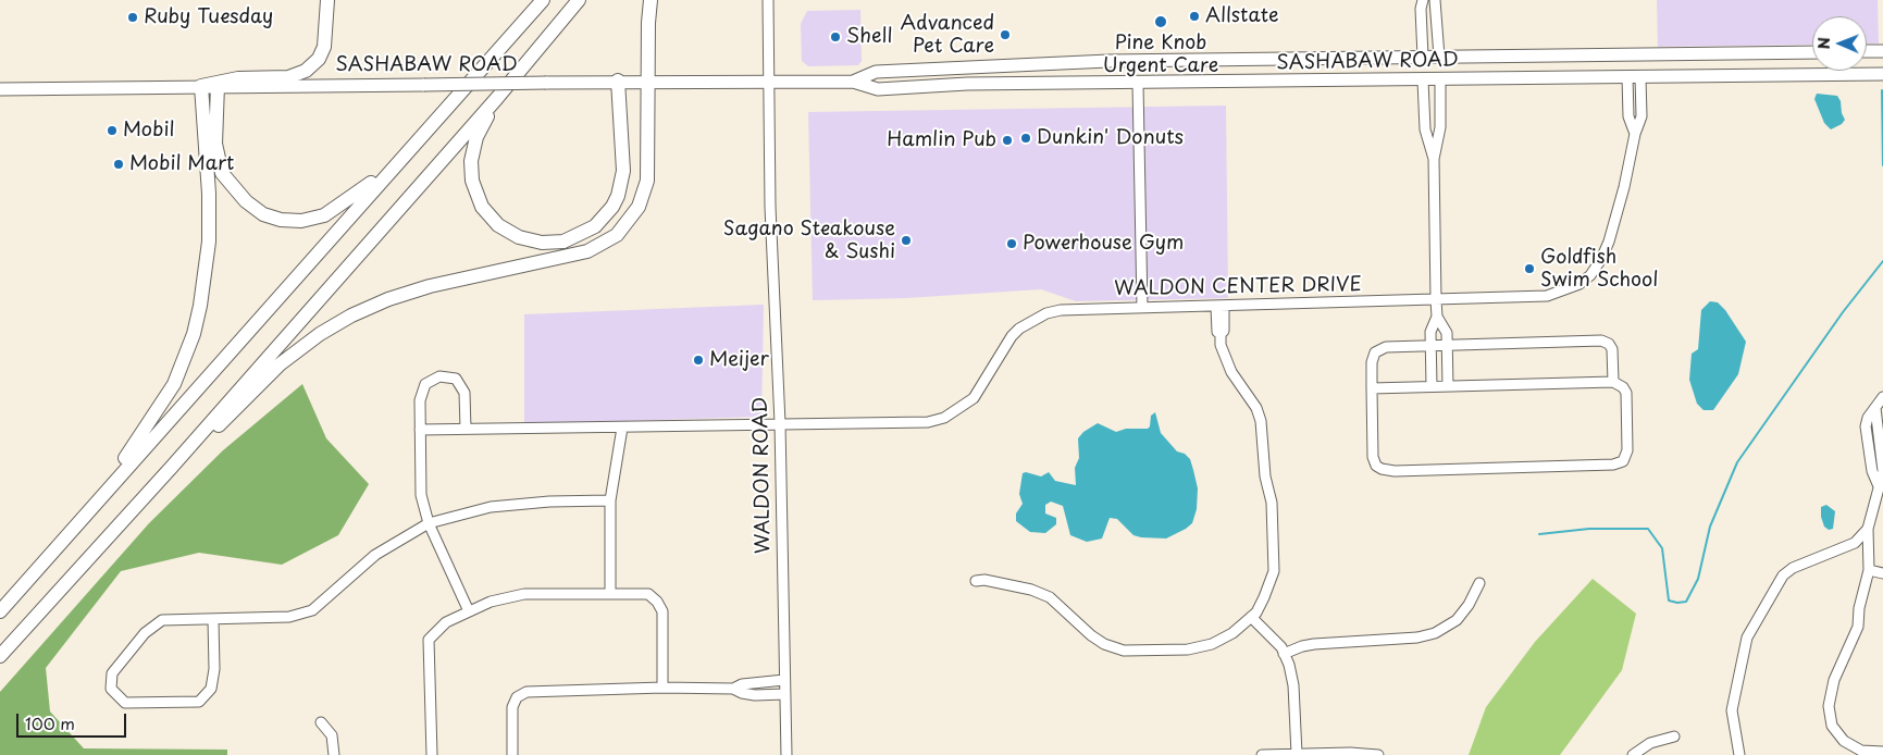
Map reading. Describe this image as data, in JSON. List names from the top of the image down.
{
  "streets": {
    "main road": ["SASHABAW ROAD"],
    "street": ["WALDON CENTER DRIVE", "WALDON ROAD"]
  },
  "crossings": [
    ["SASHABAW ROAD", "WALDON CENTER DRIVE"],
    ["SASHABAW ROAD", "WALDON ROAD"],
    ["WALDON CENTER DRIVE", "WALDON ROAD"]
  ],
  "places": [
    "Allstate",
    "Ruby Tuesday",
    "Pine Knob Urgent Care",
    "Advanced Pet Care",
    "Shell",
    "Mobil",
    "Dunkin' Donuts",
    "Hamlin Pub",
    "Mobil Mart",
    "Sagano Steakouse & Sushi",
    "Powerhouse Gym",
    "Goldfish Swim School",
    "Meijer"
  ],
  "scale_bar": "100 m",
  "north": "left"
}
